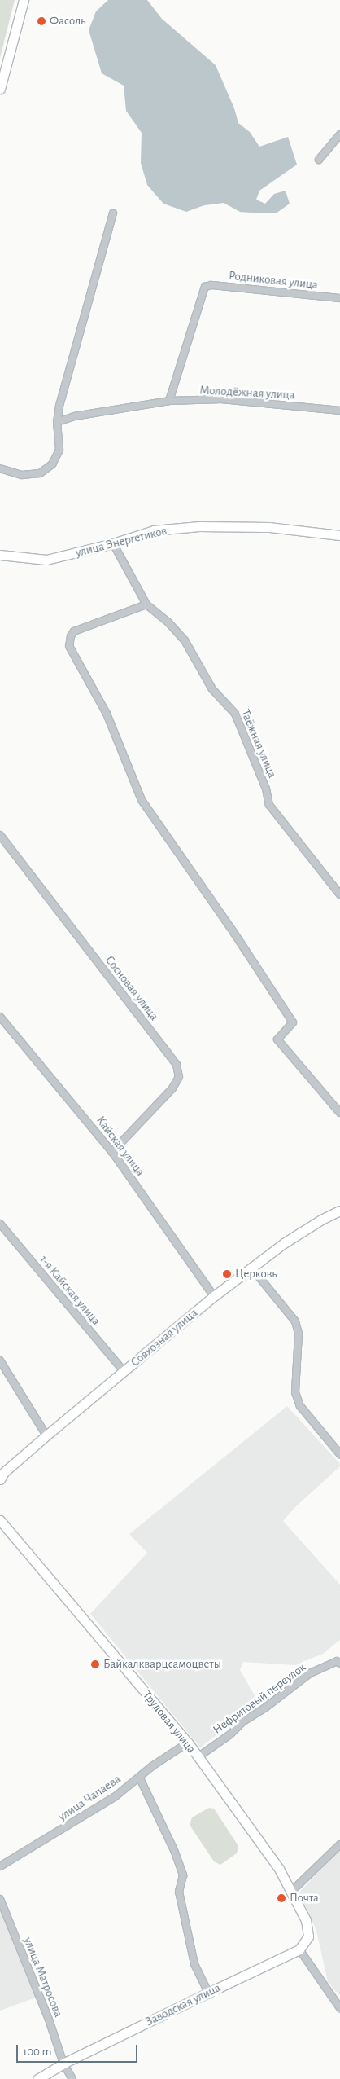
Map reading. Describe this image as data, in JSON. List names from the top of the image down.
{
  "streets": {
    "street": [
      "Родниковая улица",
      "Молодёжная улица",
      "улица Энергетиков",
      "Таёжная улица",
      "Сосновая улица",
      "Кайская улица",
      "1-я Кайская улица",
      "Совхозная улица",
      "Нефритовый переулок",
      "Трудовая улица",
      "улица Чапаева",
      "улица Матросова",
      "Заводская улица"
    ]
  },
  "crossings": [
    ["Родниковая улица", "Молодёжная улица"],
    ["улица Энергетиков", "Таёжная улица"],
    ["Сосновая улица", "Кайская улица"],
    ["Кайская улица", "Совхозная улица"],
    ["1-я Кайская улица", "Совхозная улица"],
    ["Нефритовый переулок", "Трудовая улица"],
    ["Трудовая улица", "улица Чапаева"],
    ["Трудовая улица", "Заводская улица"],
    ["улица Матросова", "Заводская улица"]
  ],
  "places": [
    "Фасоль",
    "Церковь",
    "Байкалкварцсамоцветы",
    "Почта"
  ],
  "scale_bar": "100 m"
}
